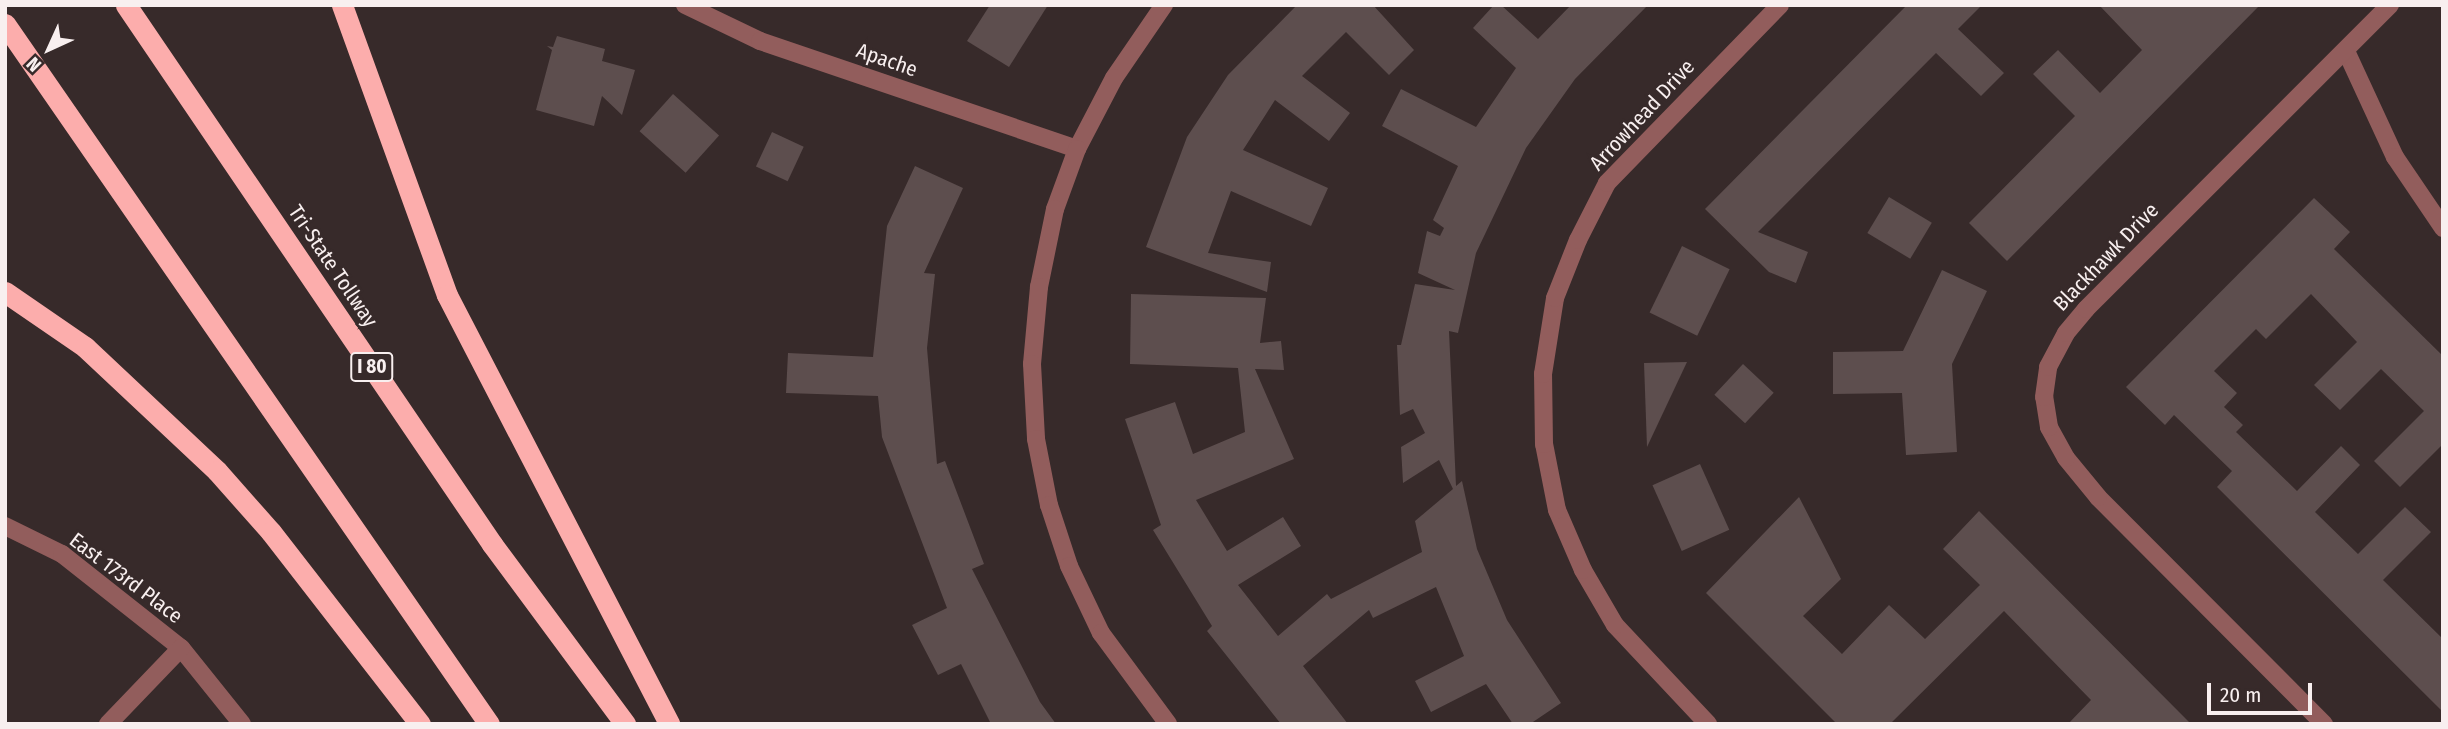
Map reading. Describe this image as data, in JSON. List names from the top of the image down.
{
  "streets": {
    "highway": ["Tri-State Tollway", "I 80"],
    "street": [
      "Apache",
      "Arrowhead Drive",
      "Blackhawk Drive",
      "East 173rd Place"
    ]
  },
  "scale_bar": "20 m",
  "north": "bottom left"
}
